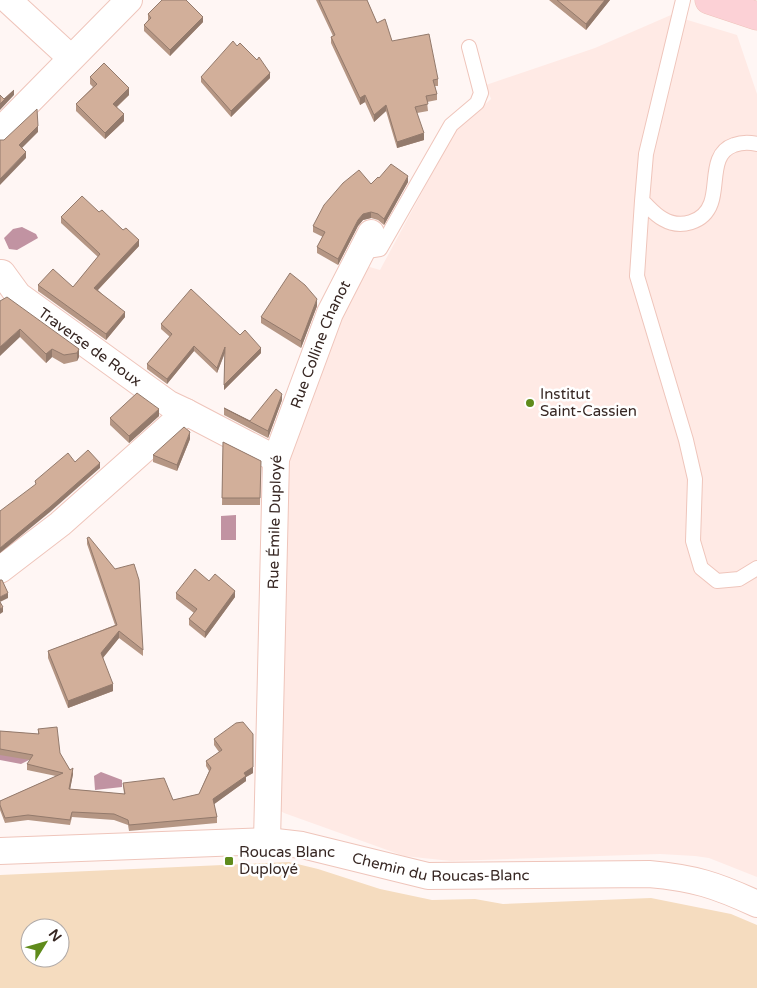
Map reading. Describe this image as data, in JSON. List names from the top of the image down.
{
  "streets": {
    "street": [
      "Rue Colline Chanot",
      "Traverse de Roux",
      "Rue Émile Duployé",
      "Chemin du Roucas-Blanc"
    ]
  },
  "crossings": [
    ["Rue Colline Chanot", "Rue Émile Duployé"],
    ["Traverse de Roux", "Rue Émile Duployé"],
    ["Rue Émile Duployé", "Chemin du Roucas-Blanc"]
  ],
  "places": {
    "other": ["Institut Saint-Cassien"],
    "transit": ["Roucas Blanc Duployé"]
  },
  "north": "top right"
}
